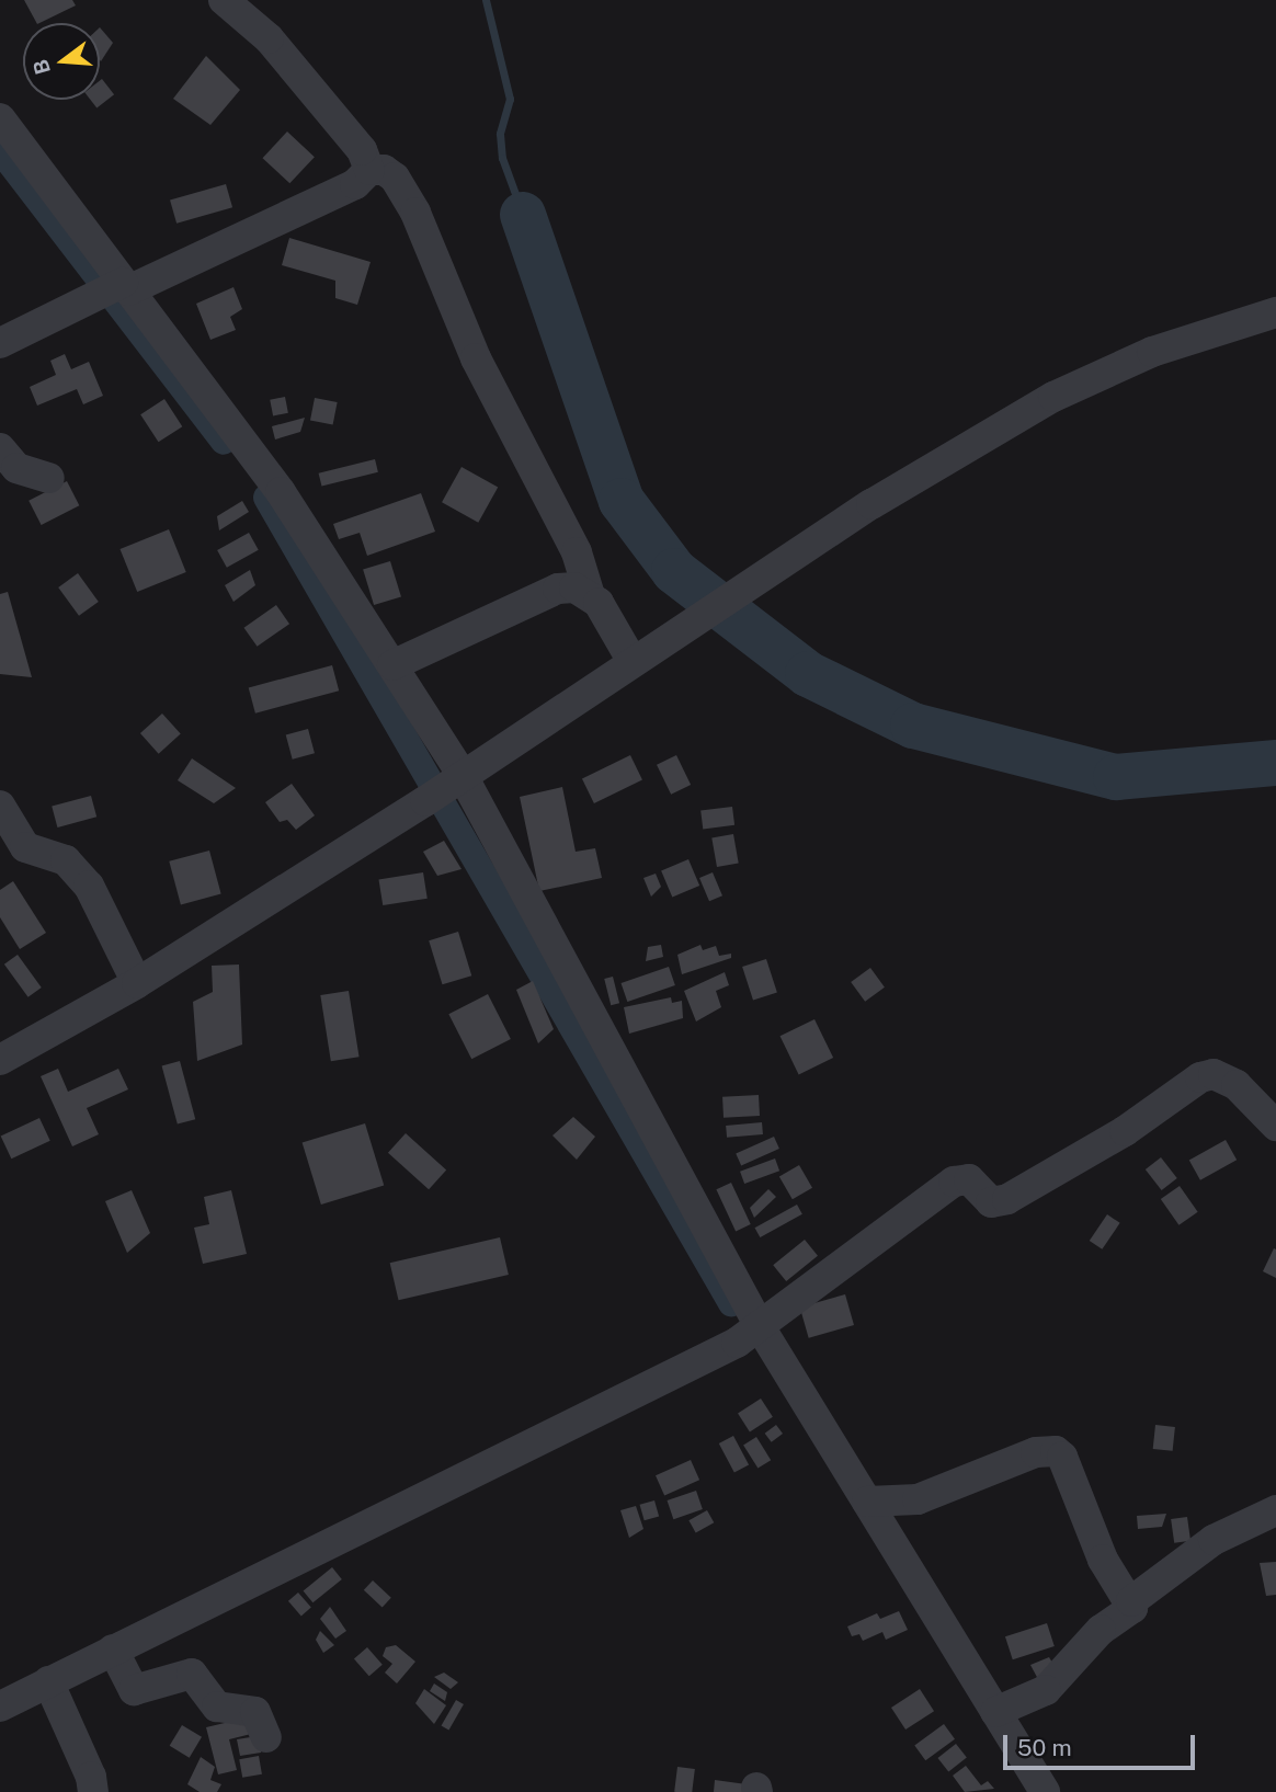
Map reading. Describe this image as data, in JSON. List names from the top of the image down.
{
  "scale_bar": "50 m",
  "north": "left"
}
